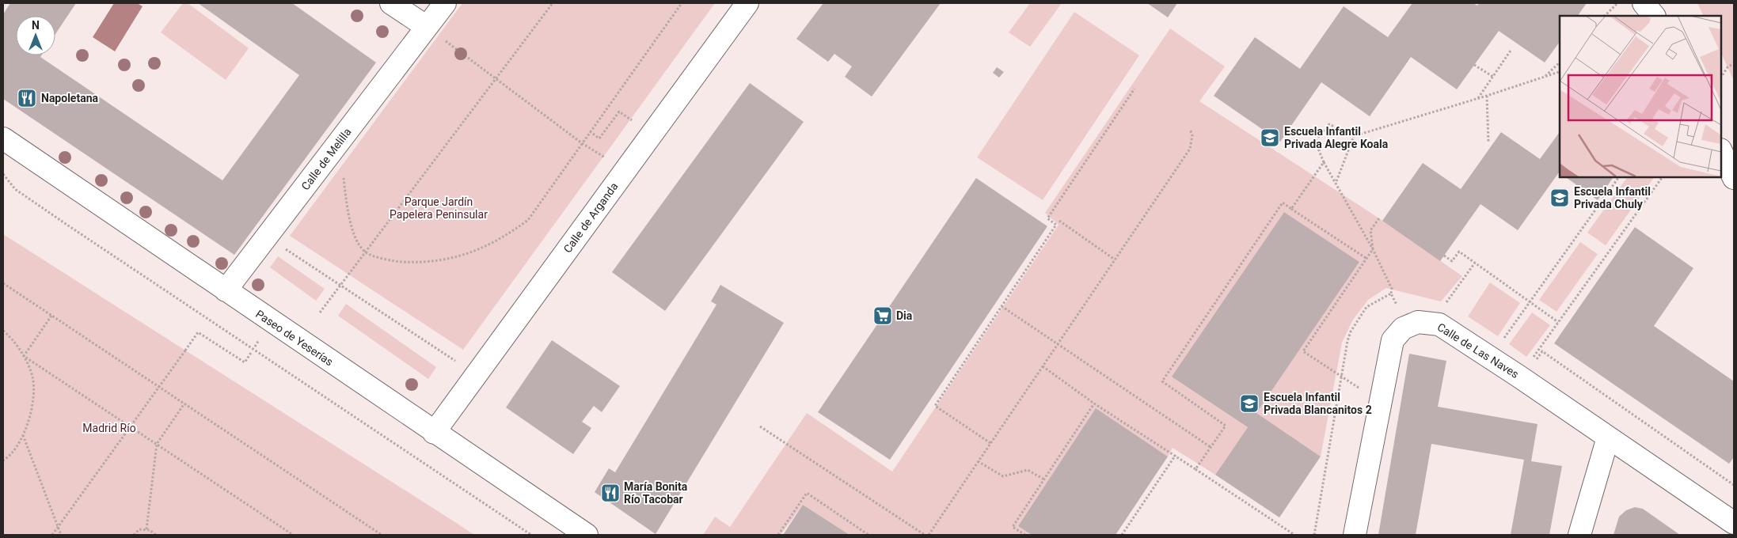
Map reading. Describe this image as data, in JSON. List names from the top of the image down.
{
  "streets": {
    "street": [
      "Calle de Melilla",
      "Calle de Arganda",
      "Paseo de Yeserías",
      "Calle de Las Naves"
    ]
  },
  "crossings": [
    ["Calle de Melilla", "Paseo de Yeserías"],
    ["Calle de Arganda", "Paseo de Yeserías"]
  ],
  "parks": ["Parque Jardín Papelera Peninsular", "Madrid Río"],
  "places": {
    "restaurant": ["Napoletana", "María Bonita Río Tacobar"],
    "school or university": ["Escuela Infantil Privada Alegre Koala", "Escuela Infantil Privada Chuly", "Escuela Infantil Privada Blancanitos 2"],
    "supermarket": ["Dia"]
  },
  "north": "top"
}
